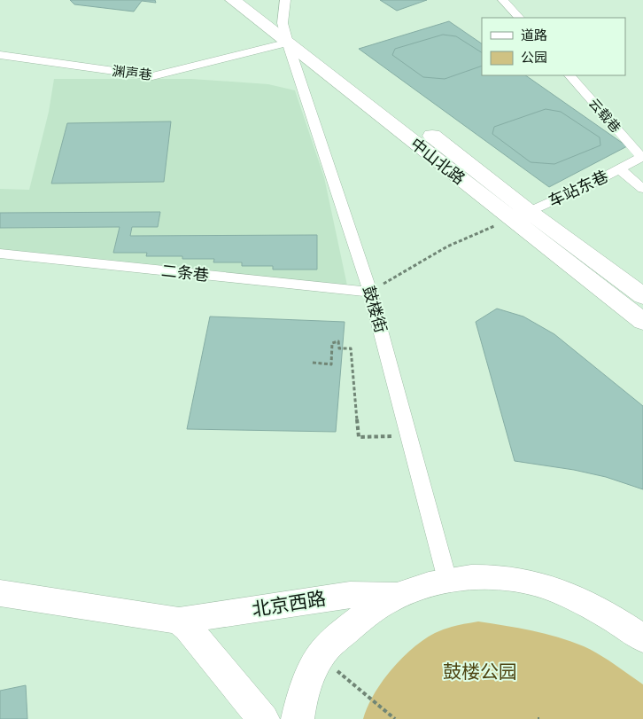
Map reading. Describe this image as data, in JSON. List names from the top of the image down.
{
  "streets": {
    "main road": ["中山北路", "北京西路"],
    "street": [
      "渊声巷",
      "云载巷",
      "车站东巷",
      "二条巷",
      "鼓楼街"
    ]
  },
  "crossings": [
    ["渊声巷", "中山北路"],
    ["渊声巷", "鼓楼街"],
    ["云载巷", "车站东巷"],
    ["中山北路", "车站东巷"],
    ["中山北路", "鼓楼街"],
    ["二条巷", "鼓楼街"]
  ],
  "parks": ["鼓楼公园"],
  "legend": ["道路", "公园"]
}
